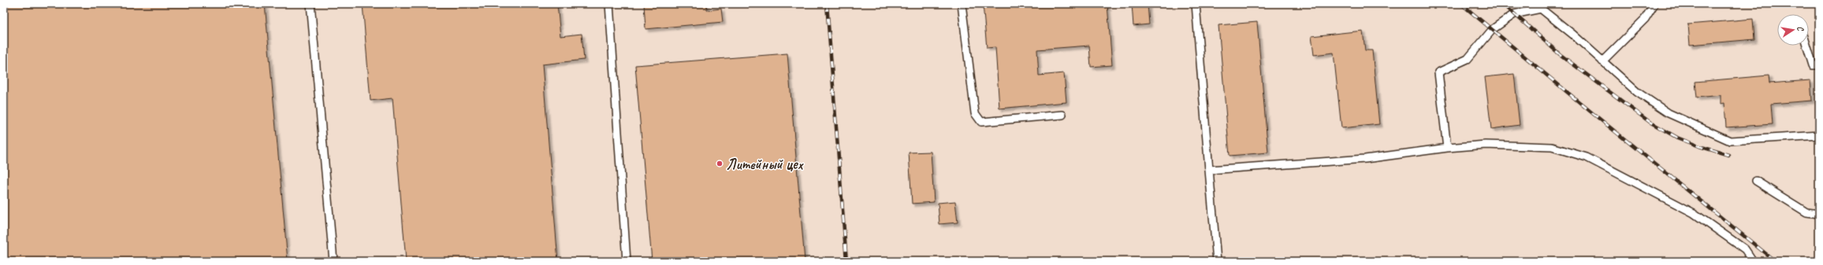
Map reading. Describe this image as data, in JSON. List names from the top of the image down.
{
  "places": ["Литейный цех"],
  "north": "right"
}
